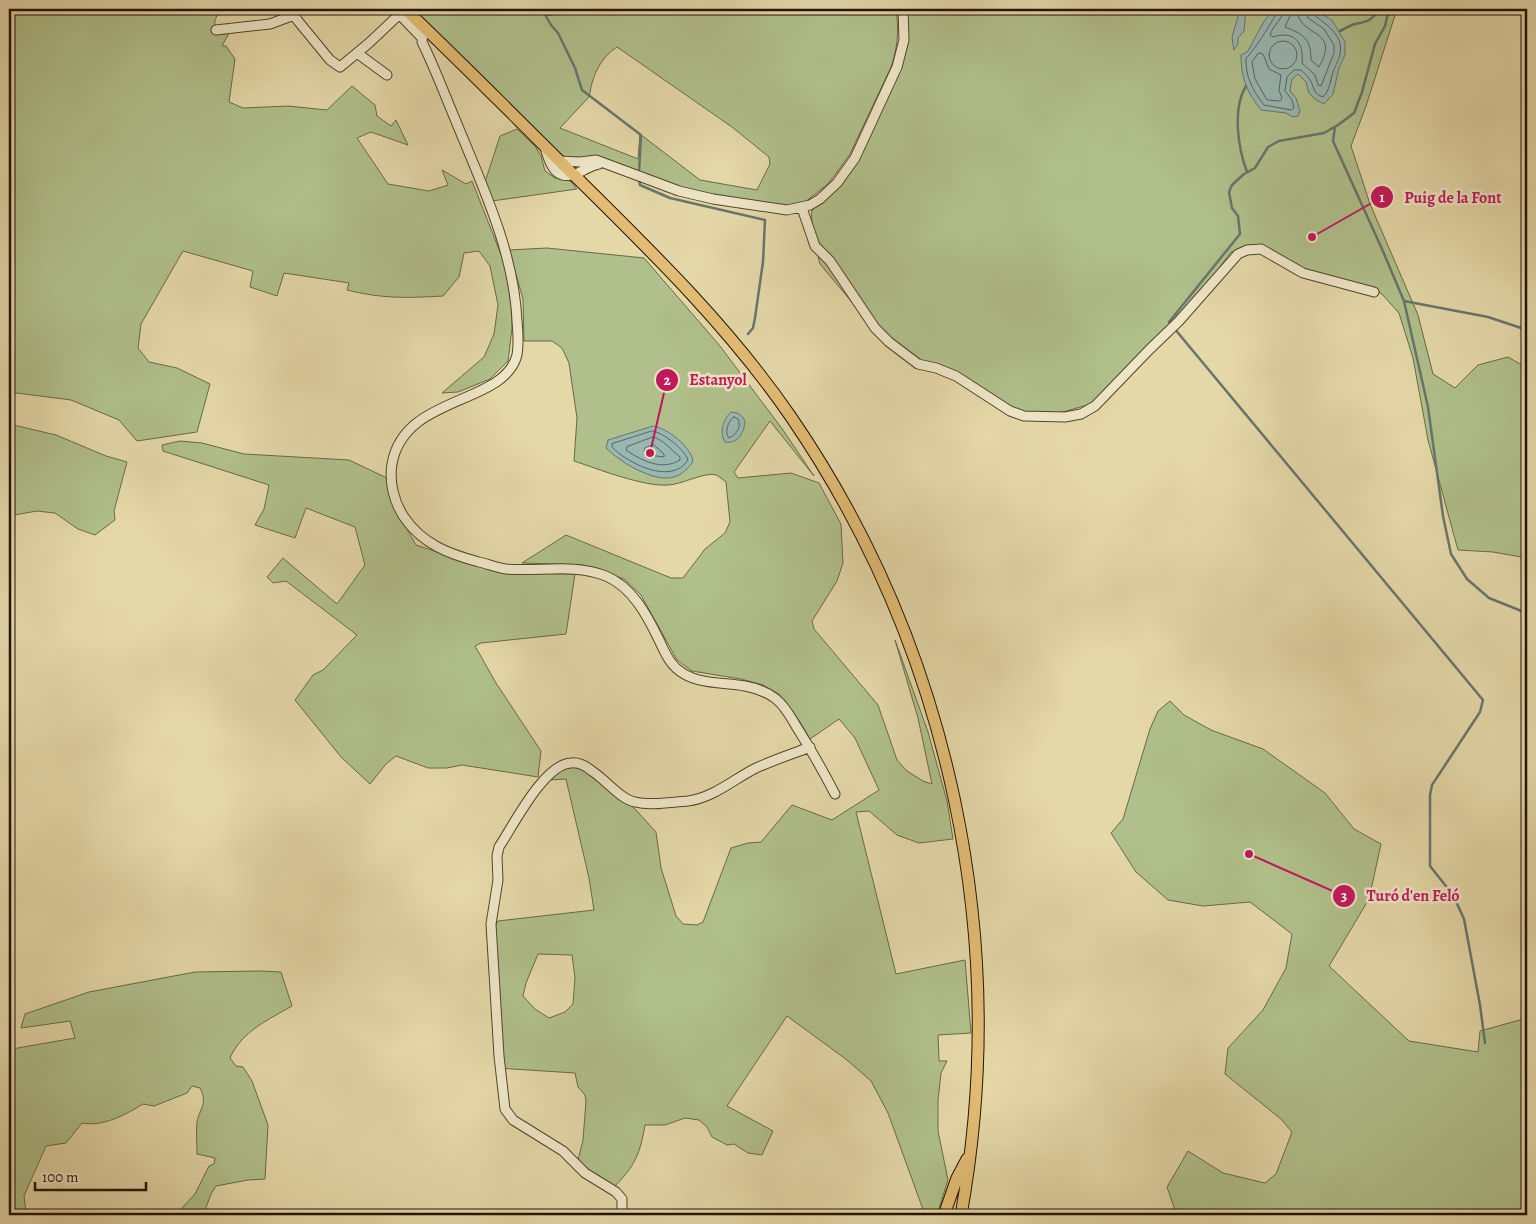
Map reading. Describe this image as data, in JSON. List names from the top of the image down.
{
  "places": ["Puig de la Font", "Estanyol", "Turó d'en Feló"],
  "scale_bar": "100 m"
}
